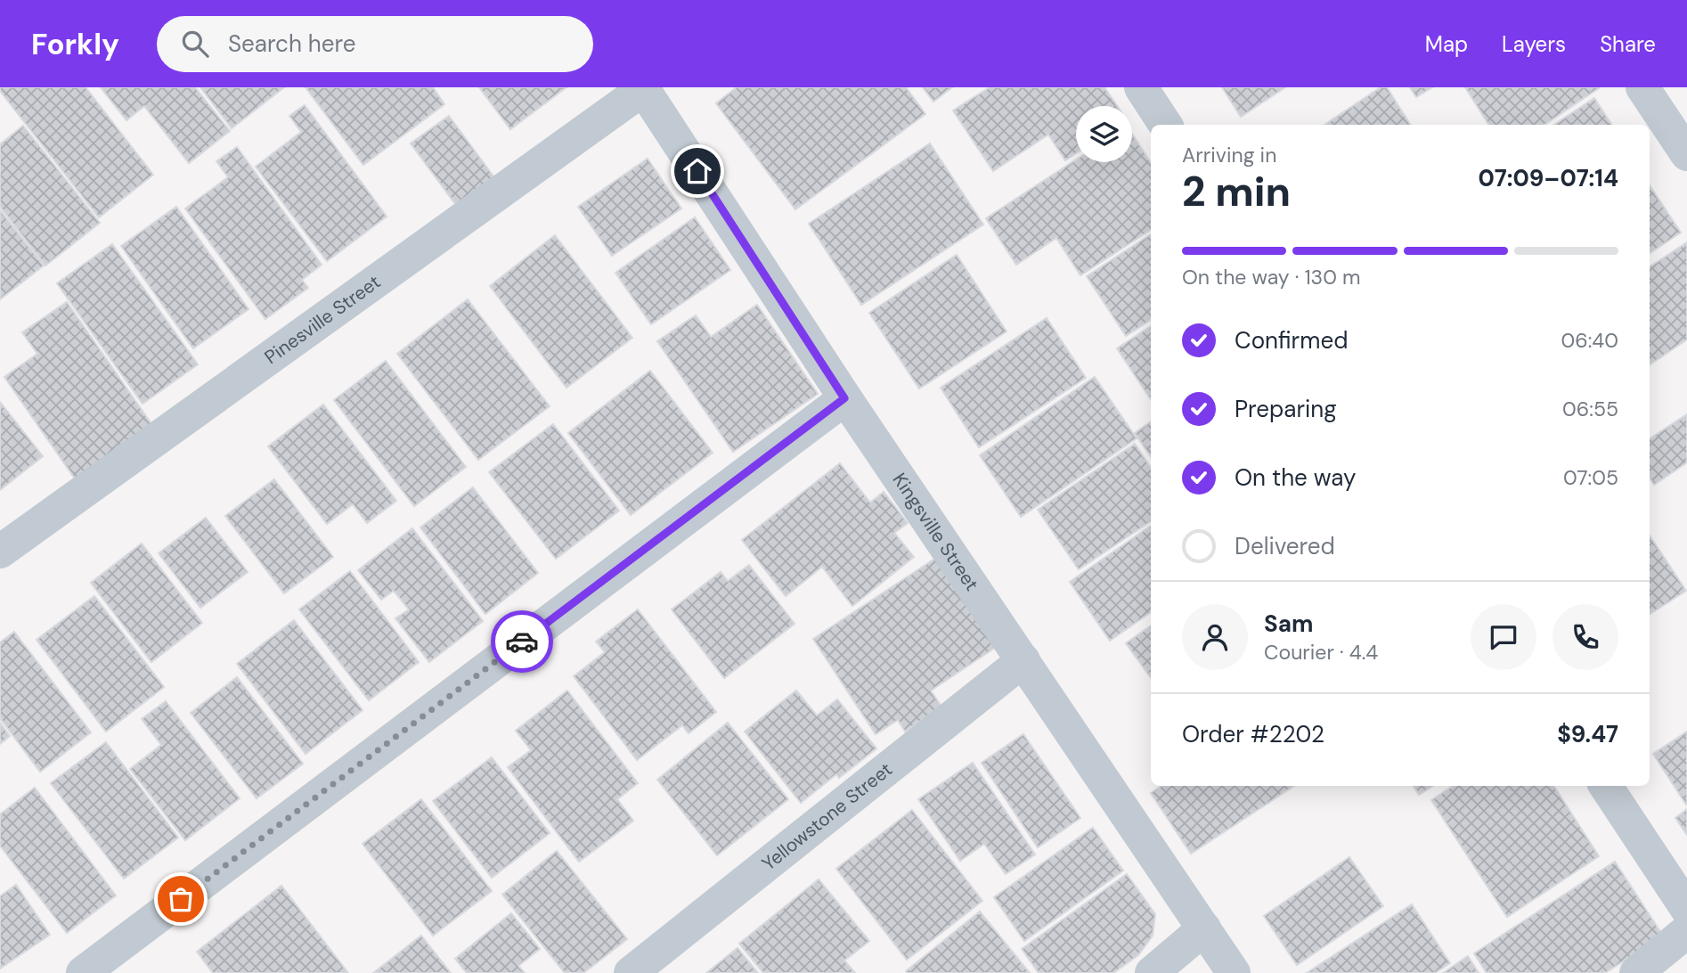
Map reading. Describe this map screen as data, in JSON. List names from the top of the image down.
{
  "streets": {
    "street": ["Pinesville Street", "Kingsville Street", "Yellowstone Street"]
  },
  "crossings": [
    ["Pinesville Street", "Kingsville Street"],
    ["Kingsville Street", "Yellowstone Street"]
  ],
  "page": {
    "header": "Forkly",
    "search": "Search here",
    "nav": ["Map", "Layers", "Share"],
    "heading": ["2 min", "Arriving in", "07:09–07:14"],
    "panel": [
      "Sam",
      "Courier · 4.4",
      "Order #2202",
      "$9.47"
    ],
    "bar": "On the way · 130 m",
    "list": [
      ["Confirmed", "06:40"],
      ["Preparing", "06:55"],
      ["On the way", "07:05"],
      "Delivered"
    ]
  }
}
